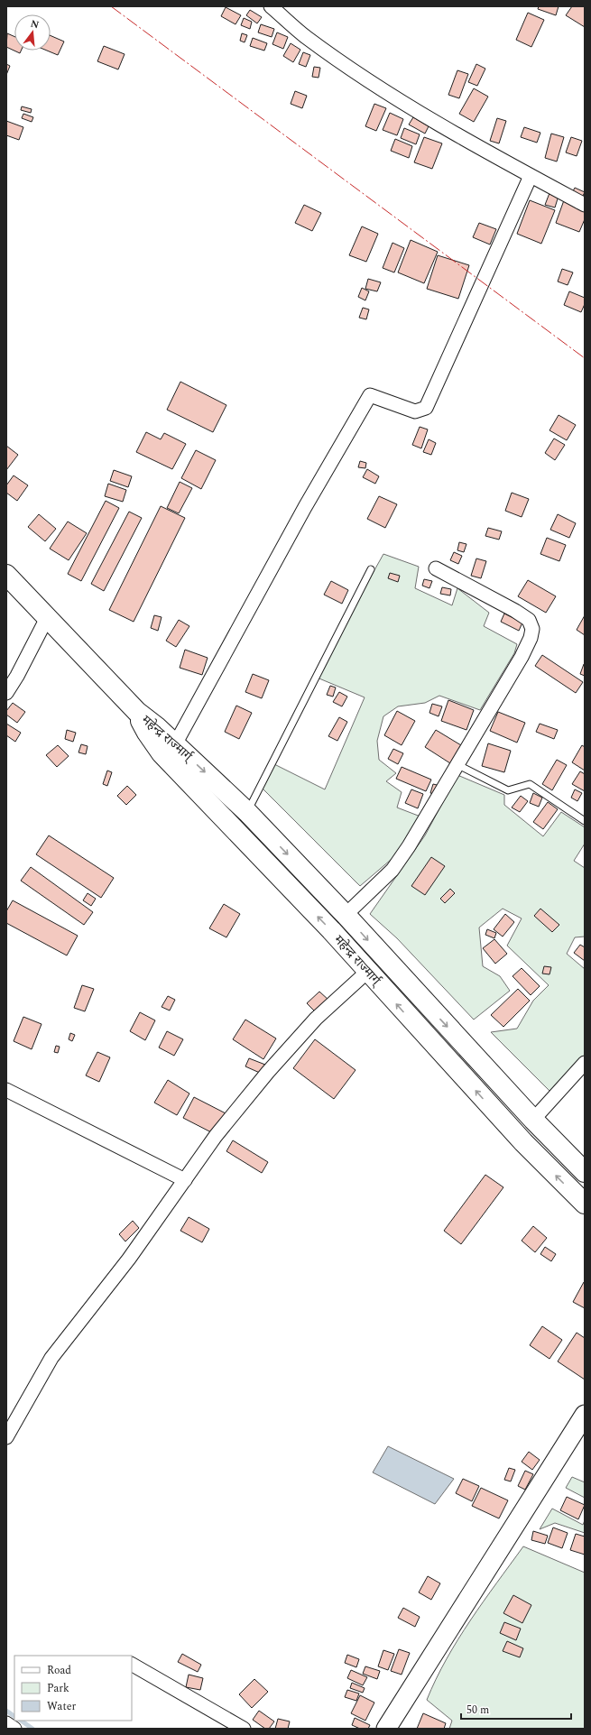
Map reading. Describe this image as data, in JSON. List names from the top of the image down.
{
  "streets": {
    "highway": ["महेन्द्र राज्मार्ग्"]
  },
  "legend": ["Road", "Park", "Water"],
  "scale_bar": "50 m",
  "north": "top"
}
